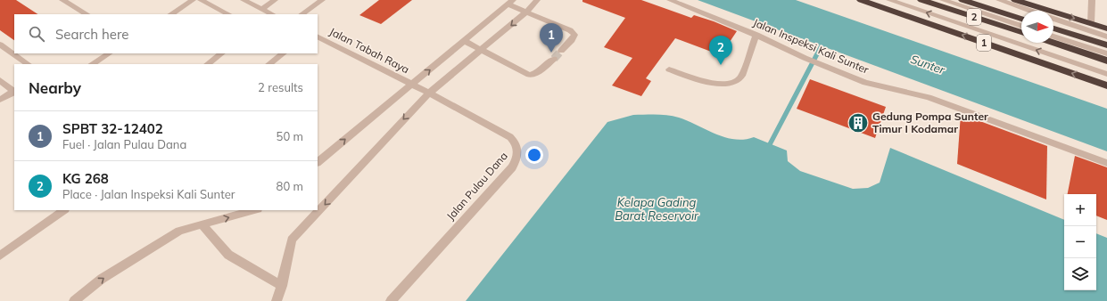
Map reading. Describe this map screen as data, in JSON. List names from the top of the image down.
{
  "streets": {
    "highway": ["2", "1"],
    "street": ["Jalan Inspeksi Kali Sunter", "Jalan Tabah Raya", "Jalan Pulau Dana"]
  },
  "crossings": [
    ["Jalan Tabah Raya", "Jalan Pulau Dana"]
  ],
  "water": ["Sunter", "Kelapa Gading Barat Reservoir"],
  "places": {
    "building": ["Gedung Pompa Sunter Timur I Kodamar"]
  },
  "north": "right",
  "page": {
    "search": "Search here",
    "pins": ["1", "2"],
    "heading": ["Nearby", "2 results"],
    "list": [
      {
        "mark": "1",
        "name": "SPBT 32-12402",
        "note": "Fuel · Jalan Pulau Dana",
        "value": "50 m"
      },
      {
        "mark": "2",
        "name": "KG 268",
        "note": "Place · Jalan Inspeksi Kali Sunter",
        "value": "80 m"
      }
    ],
    "map_buttons": ["+", "−"]
  }
}
